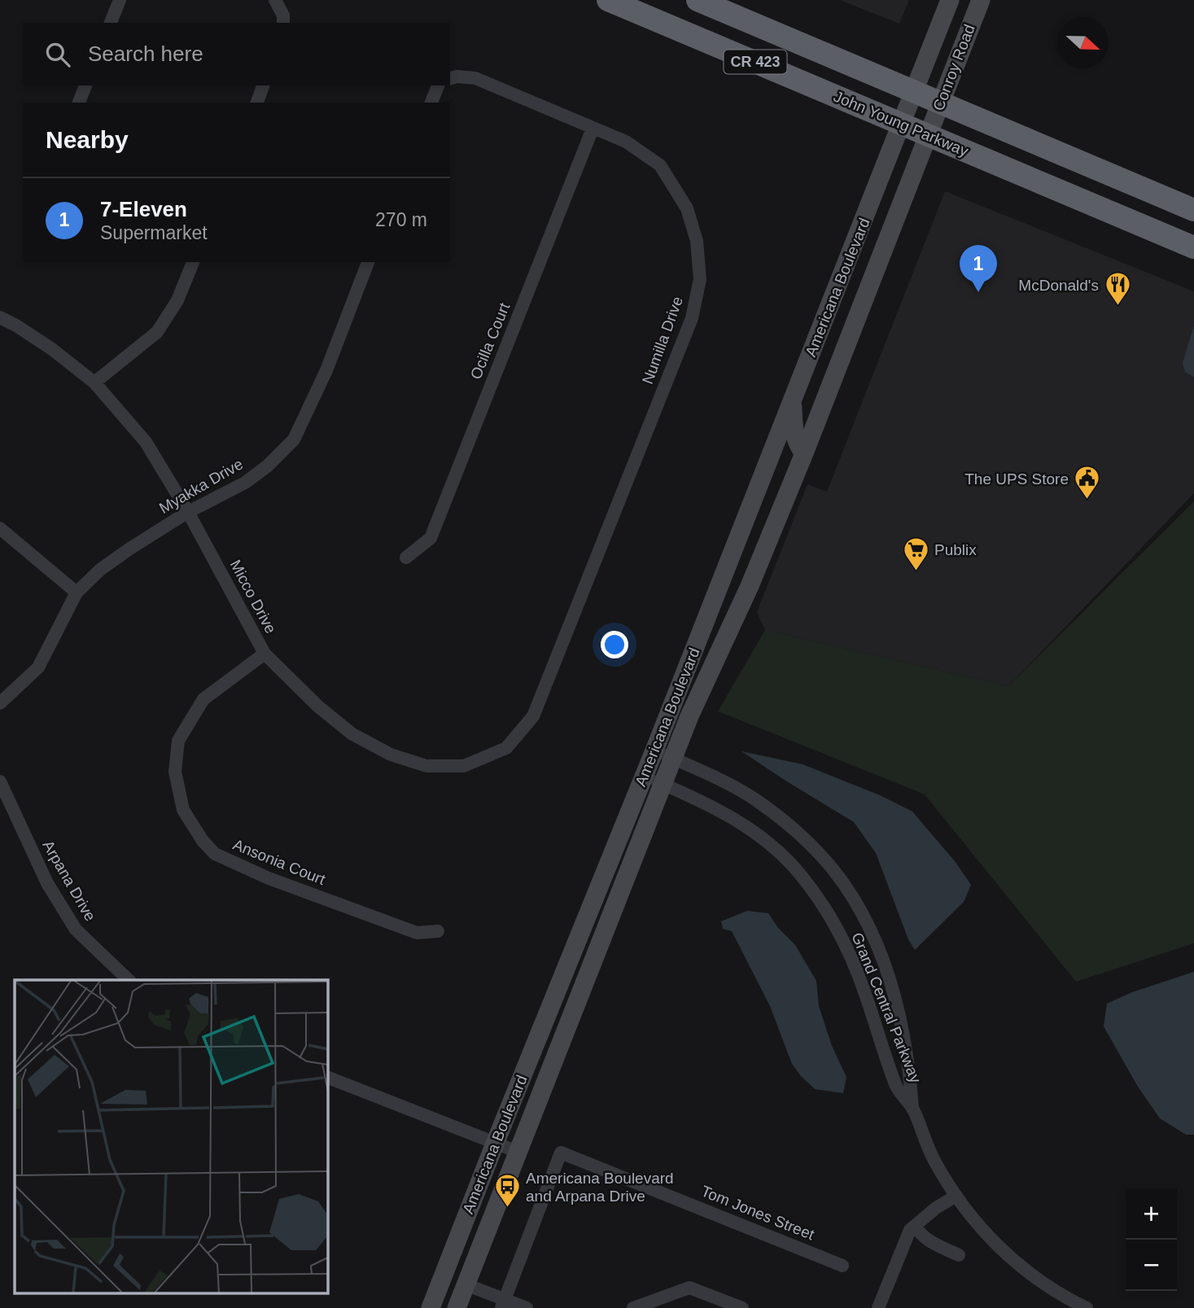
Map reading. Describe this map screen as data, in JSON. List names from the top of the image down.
{
  "streets": {
    "highway": ["CR 423", "John Young Parkway"],
    "main road": ["Conroy Road", "Americana Boulevard"],
    "street": [
      "Numilla Drive",
      "Ocilla Court",
      "Myakka Drive",
      "Micco Drive",
      "Ansonia Court",
      "Arpana Drive",
      "Grand Central Parkway",
      "Tom Jones Street"
    ]
  },
  "crossings": [
    ["CR 423", "Conroy Road"],
    ["Conroy Road", "John Young Parkway"],
    ["Conroy Road", "Americana Boulevard"],
    ["John Young Parkway", "Americana Boulevard"],
    ["Americana Boulevard", "Grand Central Parkway"],
    ["Numilla Drive", "Ocilla Court"],
    ["Numilla Drive", "Micco Drive"],
    ["Myakka Drive", "Micco Drive"],
    ["Micco Drive", "Ansonia Court"]
  ],
  "places": {
    "restaurant": ["McDonald's"],
    "public building": ["The UPS Store"],
    "supermarket": ["Publix"],
    "bus stop": ["Americana Boulevard and Arpana Drive"]
  },
  "north": "right",
  "page": {
    "search": "Search here",
    "heading": "Nearby",
    "list": [
      {
        "mark": "1",
        "name": "7-Eleven",
        "note": "Supermarket",
        "value": "270 m"
      }
    ],
    "pins": "1",
    "map_buttons": ["+", "−"]
  }
}
